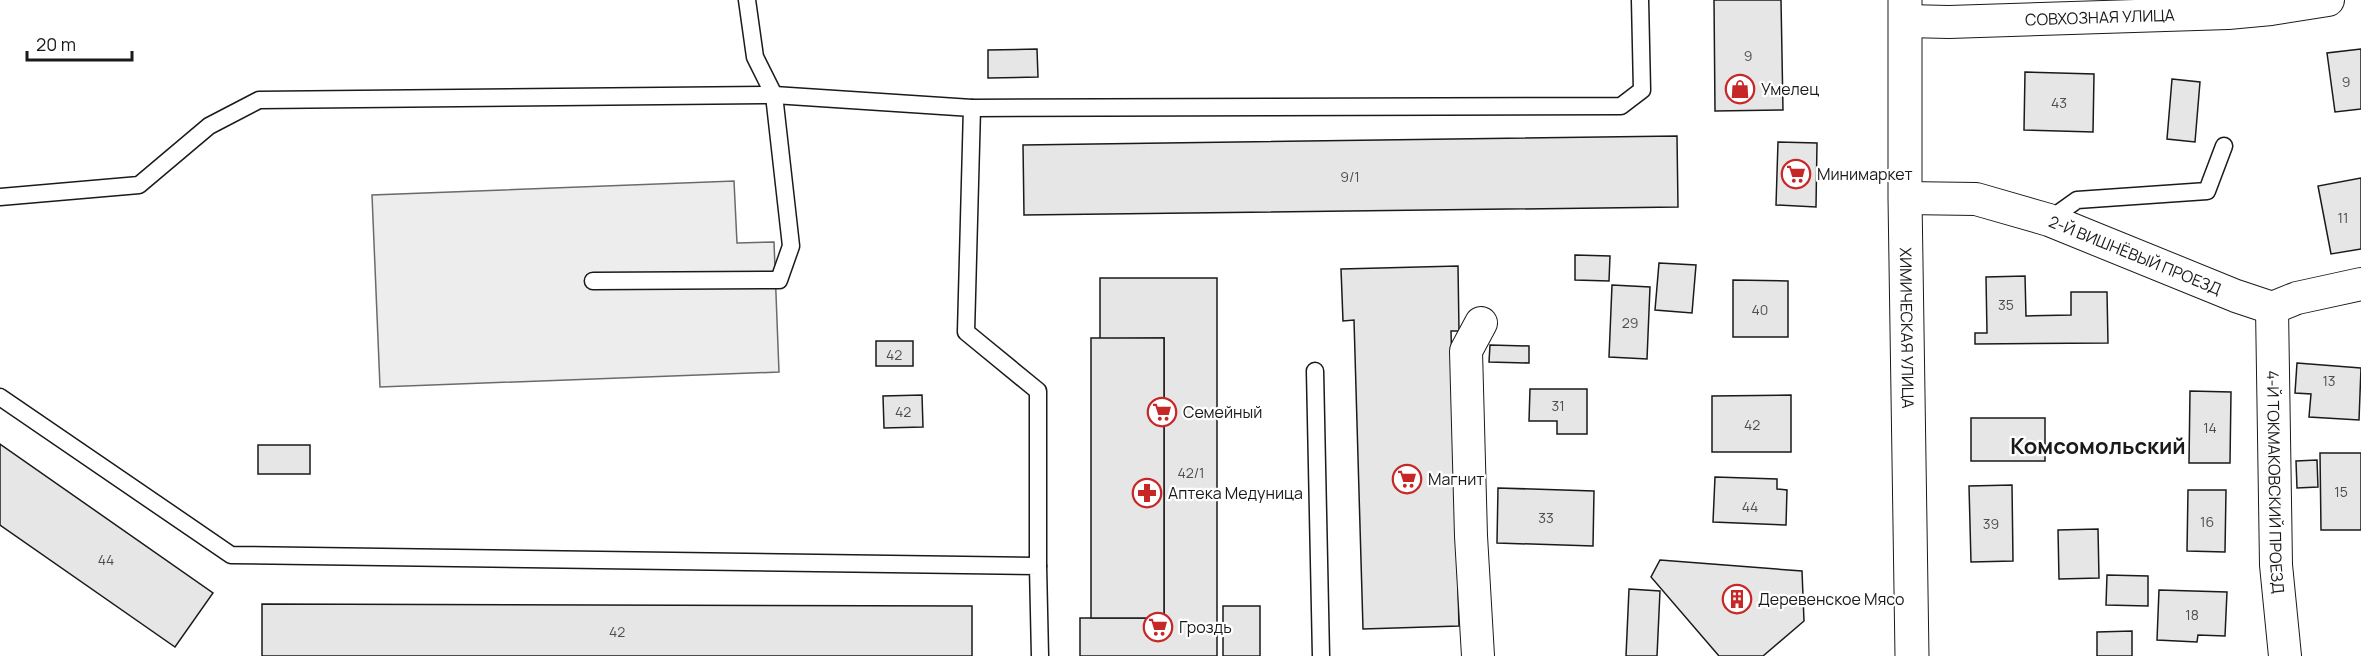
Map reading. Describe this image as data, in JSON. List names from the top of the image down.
{
  "streets": {
    "street": [
      "СОВХОЗНАЯ УЛИЦА",
      "2-Й ВИШНЁВЫЙ ПРОЕЗД",
      "ХИМИЧЕСКАЯ УЛИЦА",
      "4-Й ТОКМАКОВСКИЙ ПРОЕЗД"
    ]
  },
  "crossings": [
    ["СОВХОЗНАЯ УЛИЦА", "ХИМИЧЕСКАЯ УЛИЦА"],
    ["2-Й ВИШНЁВЫЙ ПРОЕЗД", "ХИМИЧЕСКАЯ УЛИЦА"],
    ["2-Й ВИШНЁВЫЙ ПРОЕЗД", "4-Й ТОКМАКОВСКИЙ ПРОЕЗД"]
  ],
  "districts": ["Комсомольский"],
  "places": {
    "shop": ["Умелец"],
    "supermarket": [
      "Минимаркет",
      "Семейный",
      "Магнит",
      "Гроздь"
    ],
    "pharmacy": ["Аптека Медуница"],
    "building": ["Деревенское Мясо"]
  },
  "house_numbers": [
    "9",
    "9",
    "43",
    "9/1",
    "11",
    "35",
    "40",
    "29",
    "42",
    "13",
    "31",
    "42",
    "42",
    "14",
    "42/1",
    "15",
    "44",
    "33",
    "16",
    "39",
    "44",
    "18",
    "42"
  ],
  "scale_bar": "20 m"
}
